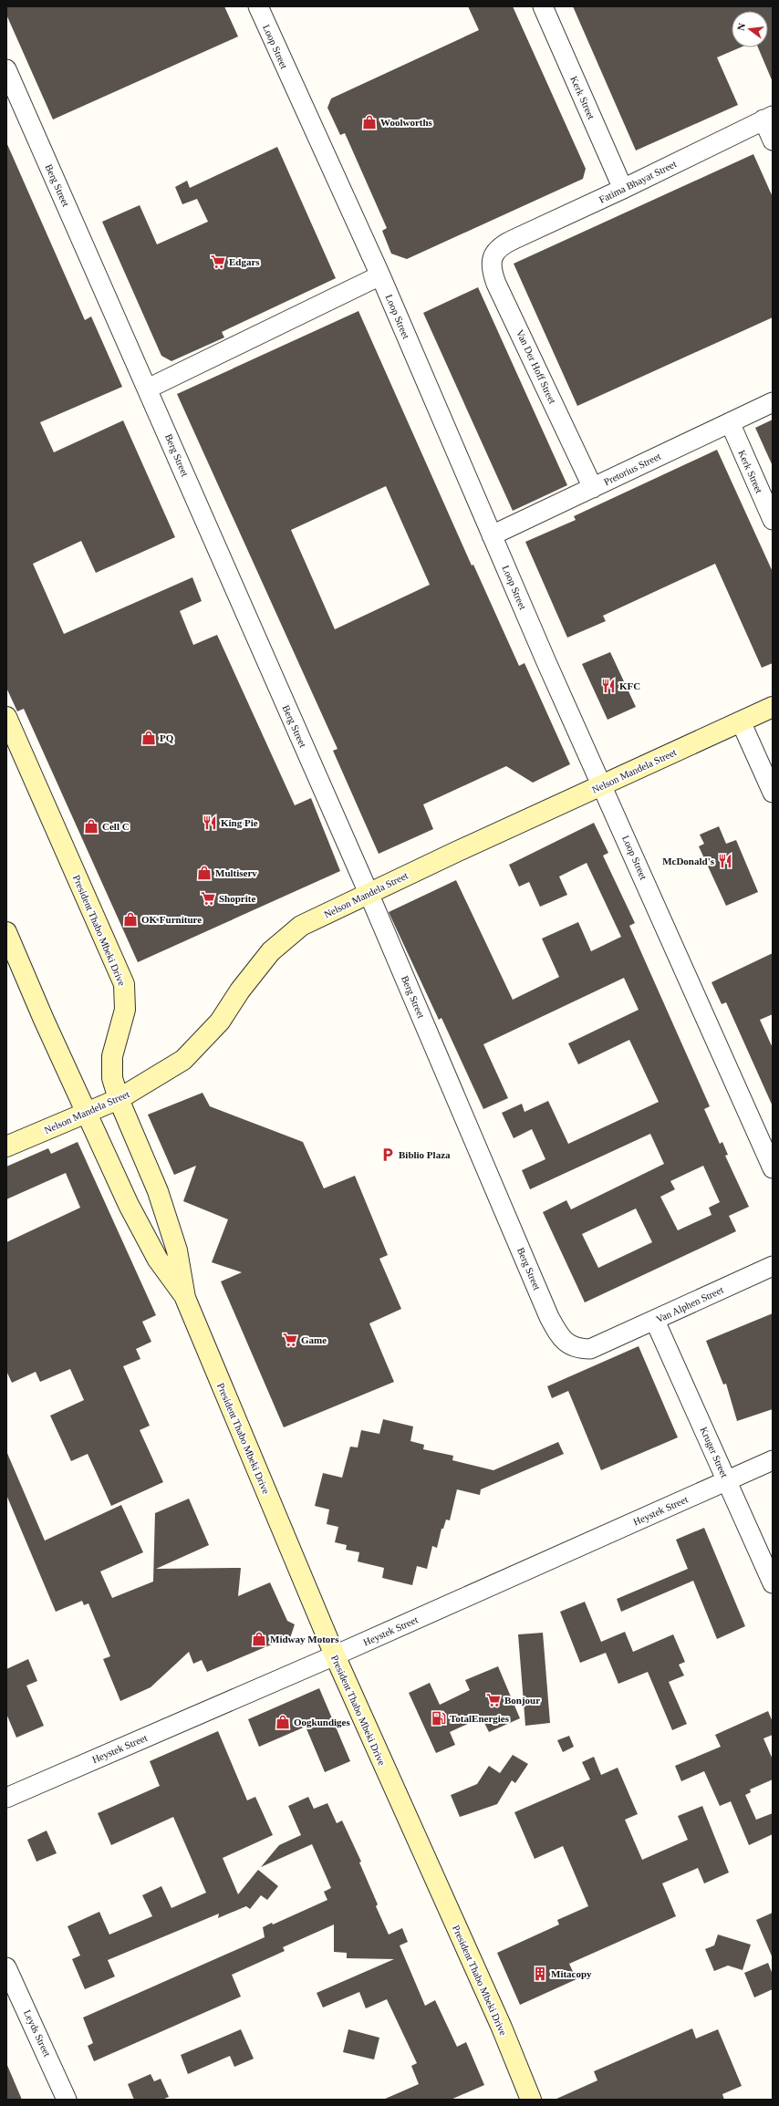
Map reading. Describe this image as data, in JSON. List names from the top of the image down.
{
  "streets": {
    "street": [
      "Loop Street",
      "Kerk Street",
      "Fatima Bhayat Street",
      "Berg Street",
      "Van Der Hoff Street",
      "Pretorius Street",
      "Nelson Mandela Street",
      "President Thabo Mbeki Drive",
      "Van Alphen Street",
      "Kruger Street",
      "Heystek Street",
      "Leyds Street"
    ]
  },
  "crossings": [
    ["Loop Street", "Pretorius Street"],
    ["Loop Street", "Nelson Mandela Street"],
    ["Kerk Street", "Fatima Bhayat Street"],
    ["Kerk Street", "Pretorius Street"],
    ["Fatima Bhayat Street", "Van Der Hoff Street"],
    ["Berg Street", "Nelson Mandela Street"],
    ["Berg Street", "Van Alphen Street"],
    ["Van Der Hoff Street", "Pretorius Street"],
    ["Nelson Mandela Street", "President Thabo Mbeki Drive"],
    ["President Thabo Mbeki Drive", "Heystek Street"],
    ["Van Alphen Street", "Kruger Street"],
    ["Kruger Street", "Heystek Street"]
  ],
  "places": {
    "shop": [
      "Woolworths",
      "PQ",
      "Cell C",
      "Multiserv",
      "OK Furniture",
      "Midway Motors",
      "Oogkundiges"
    ],
    "supermarket": [
      "Edgars",
      "Shoprite",
      "Game",
      "Bonjour"
    ],
    "restaurant": ["KFC", "King Pie", "McDonald's"],
    "parking": ["Biblio Plaza"],
    "fuel station": ["TotalEnergies"],
    "building": ["Mitacopy"]
  },
  "north": "left"
}
